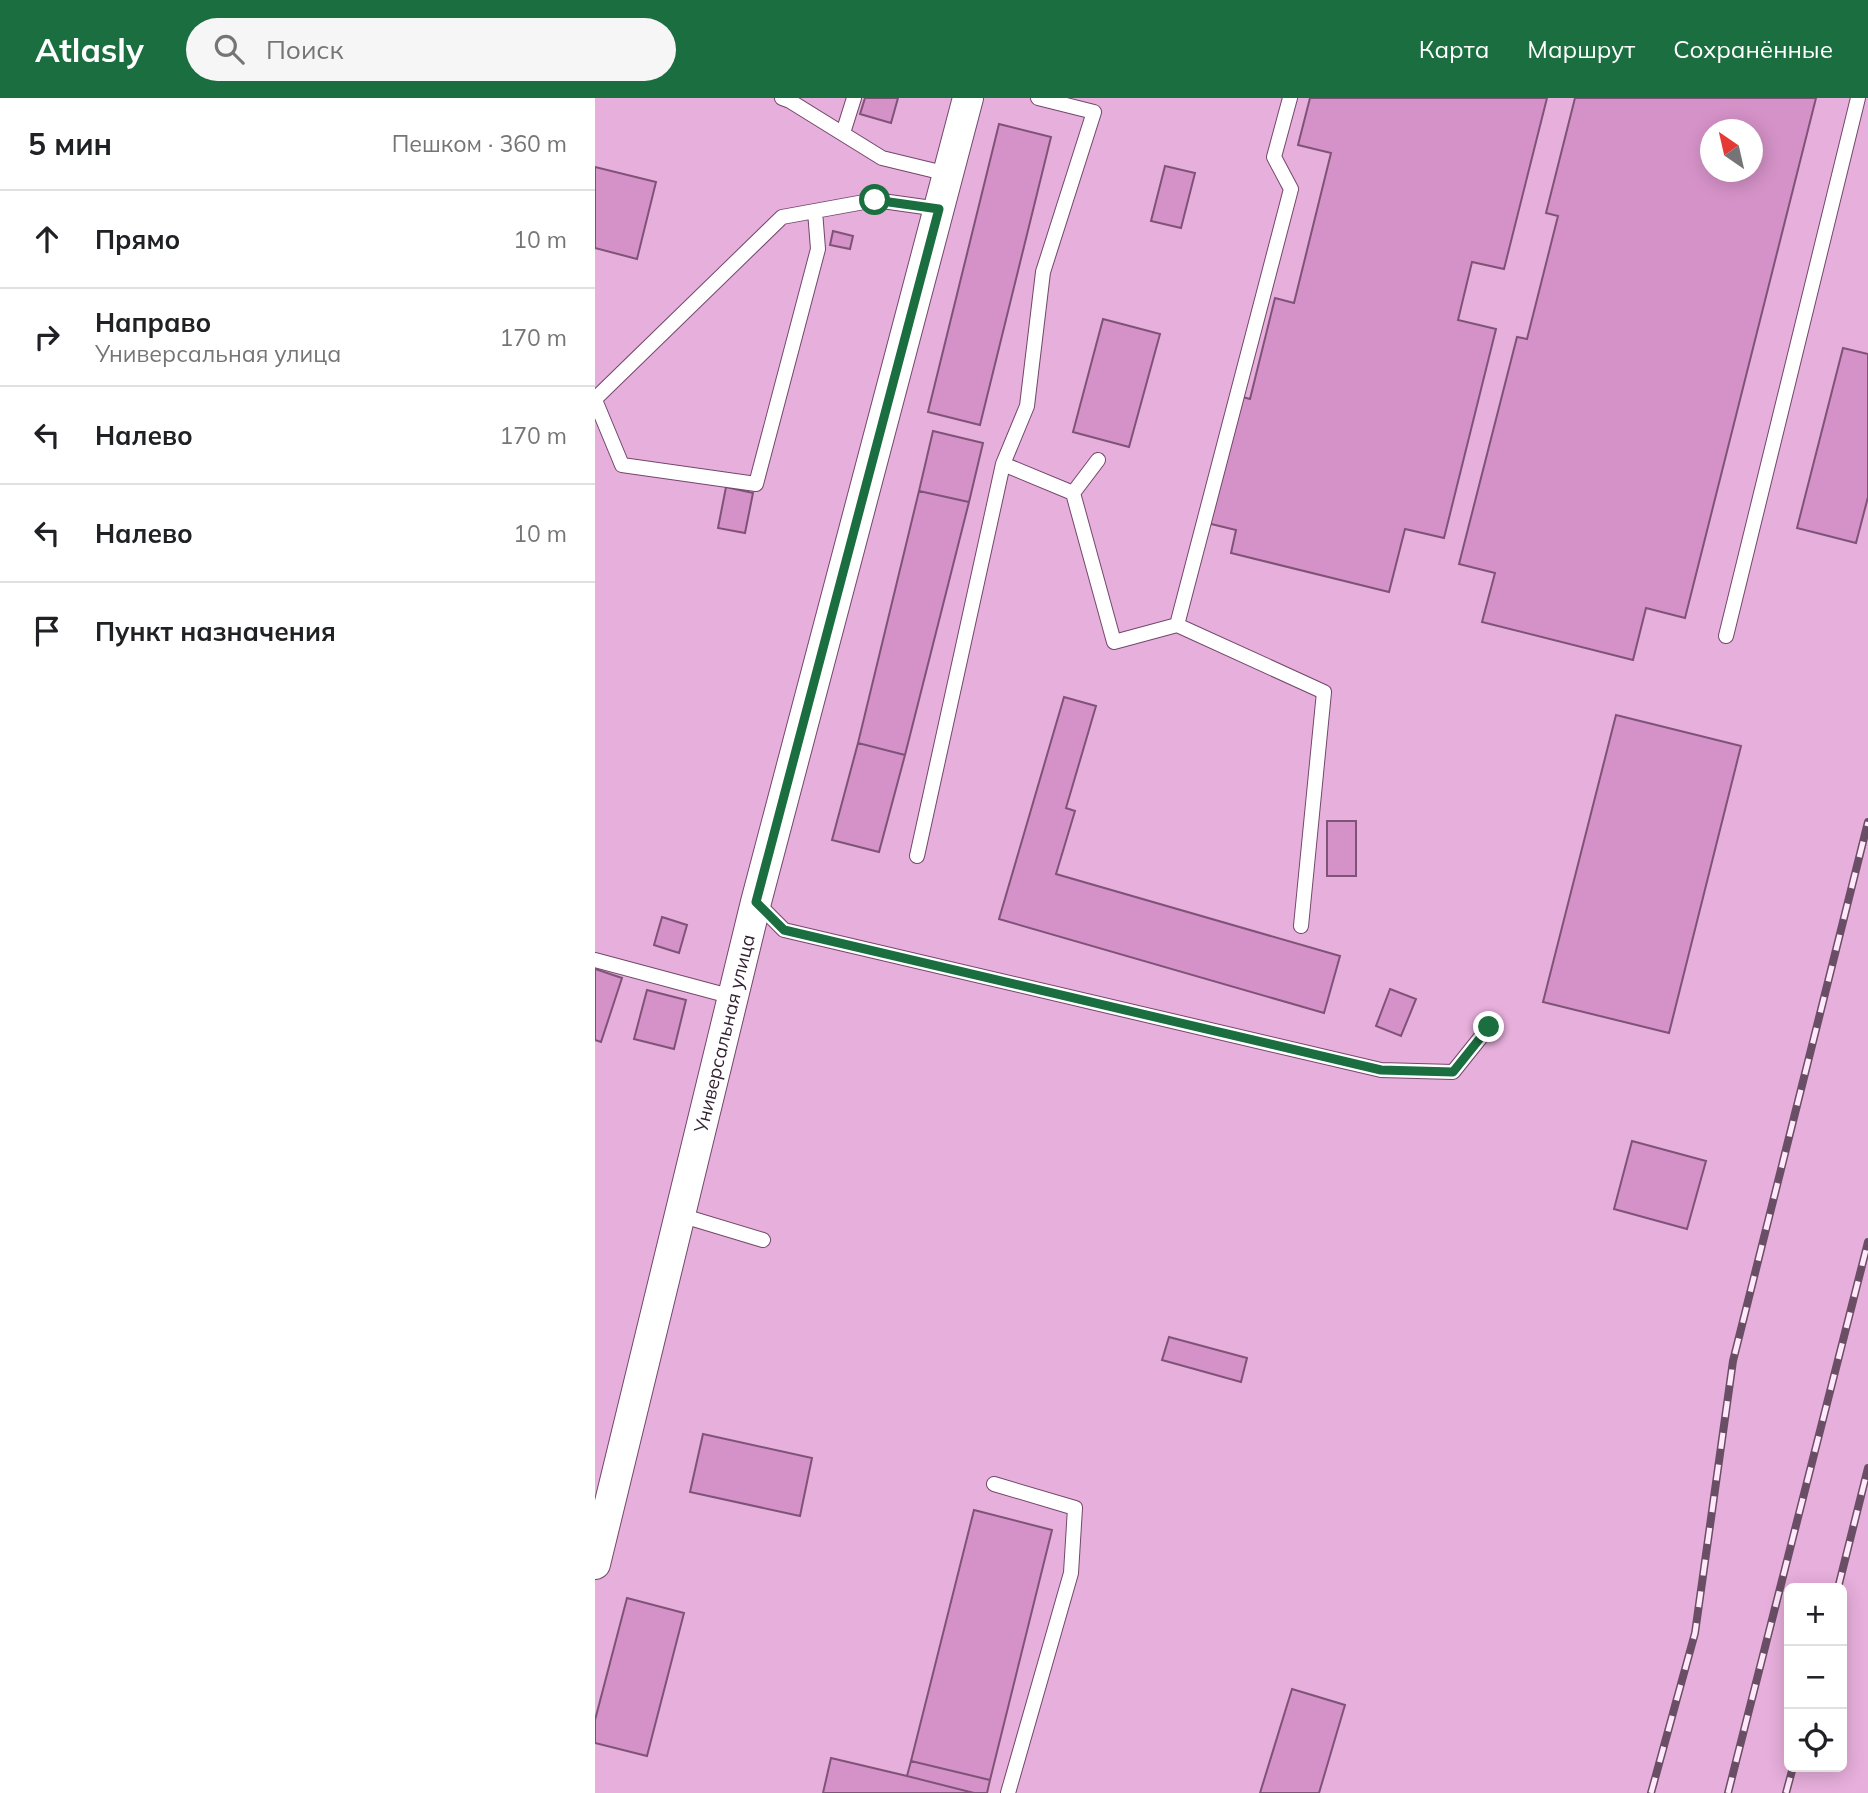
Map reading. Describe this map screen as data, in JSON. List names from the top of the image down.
{
  "streets": {
    "street": ["Универсальная улица"]
  },
  "north": "top left",
  "page": {
    "header": "Atlasly",
    "search": "Поиск",
    "nav": ["Карта", "Маршрут", "Сохранённые"],
    "heading": ["5 мин", "Пешком · 360 m"],
    "list": [
      ["Прямо", "10 m"],
      ["Направо", "Универсальная улица", "170 m"],
      ["Налево", "170 m"],
      ["Налево", "10 m"],
      "Пункт назначения"
    ],
    "map_buttons": ["+", "−"]
  }
}
